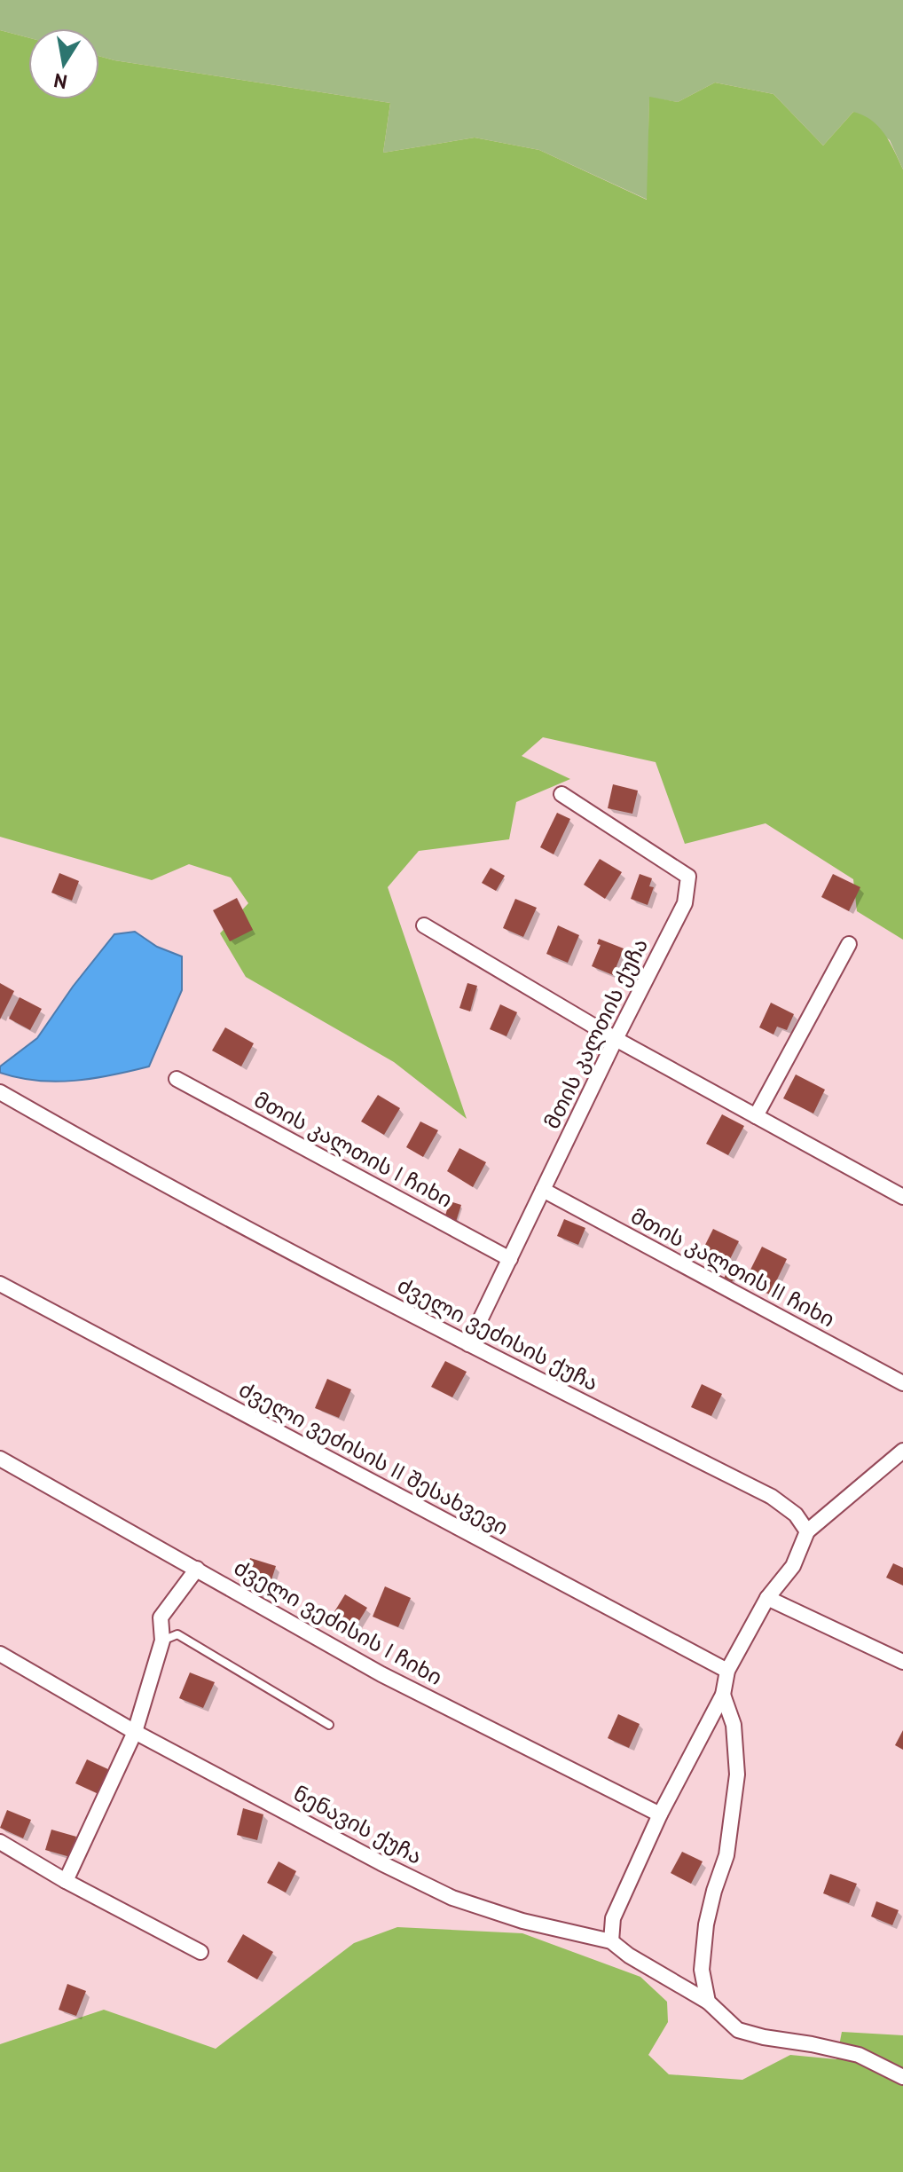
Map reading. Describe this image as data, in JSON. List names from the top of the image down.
{
  "streets": {
    "street": [
      "მთის კალთის ქუჩა",
      "მთის კალთის I ჩიხი",
      "მთის კალთის II ჩიხი",
      "ძველი ვეძისის ქუჩა",
      "ძველი ვეძისის II შესახვევი",
      "ძველი ვეძისის I ჩიხი",
      "ნენავის ქუჩა"
    ]
  },
  "crossings": [
    ["მთის კალთის ქუჩა", "მთის კალთის I ჩიხი"],
    ["მთის კალთის ქუჩა", "მთის კალთის II ჩიხი"],
    ["მთის კალთის ქუჩა", "ძველი ვეძისის ქუჩა"]
  ],
  "north": "bottom"
}
